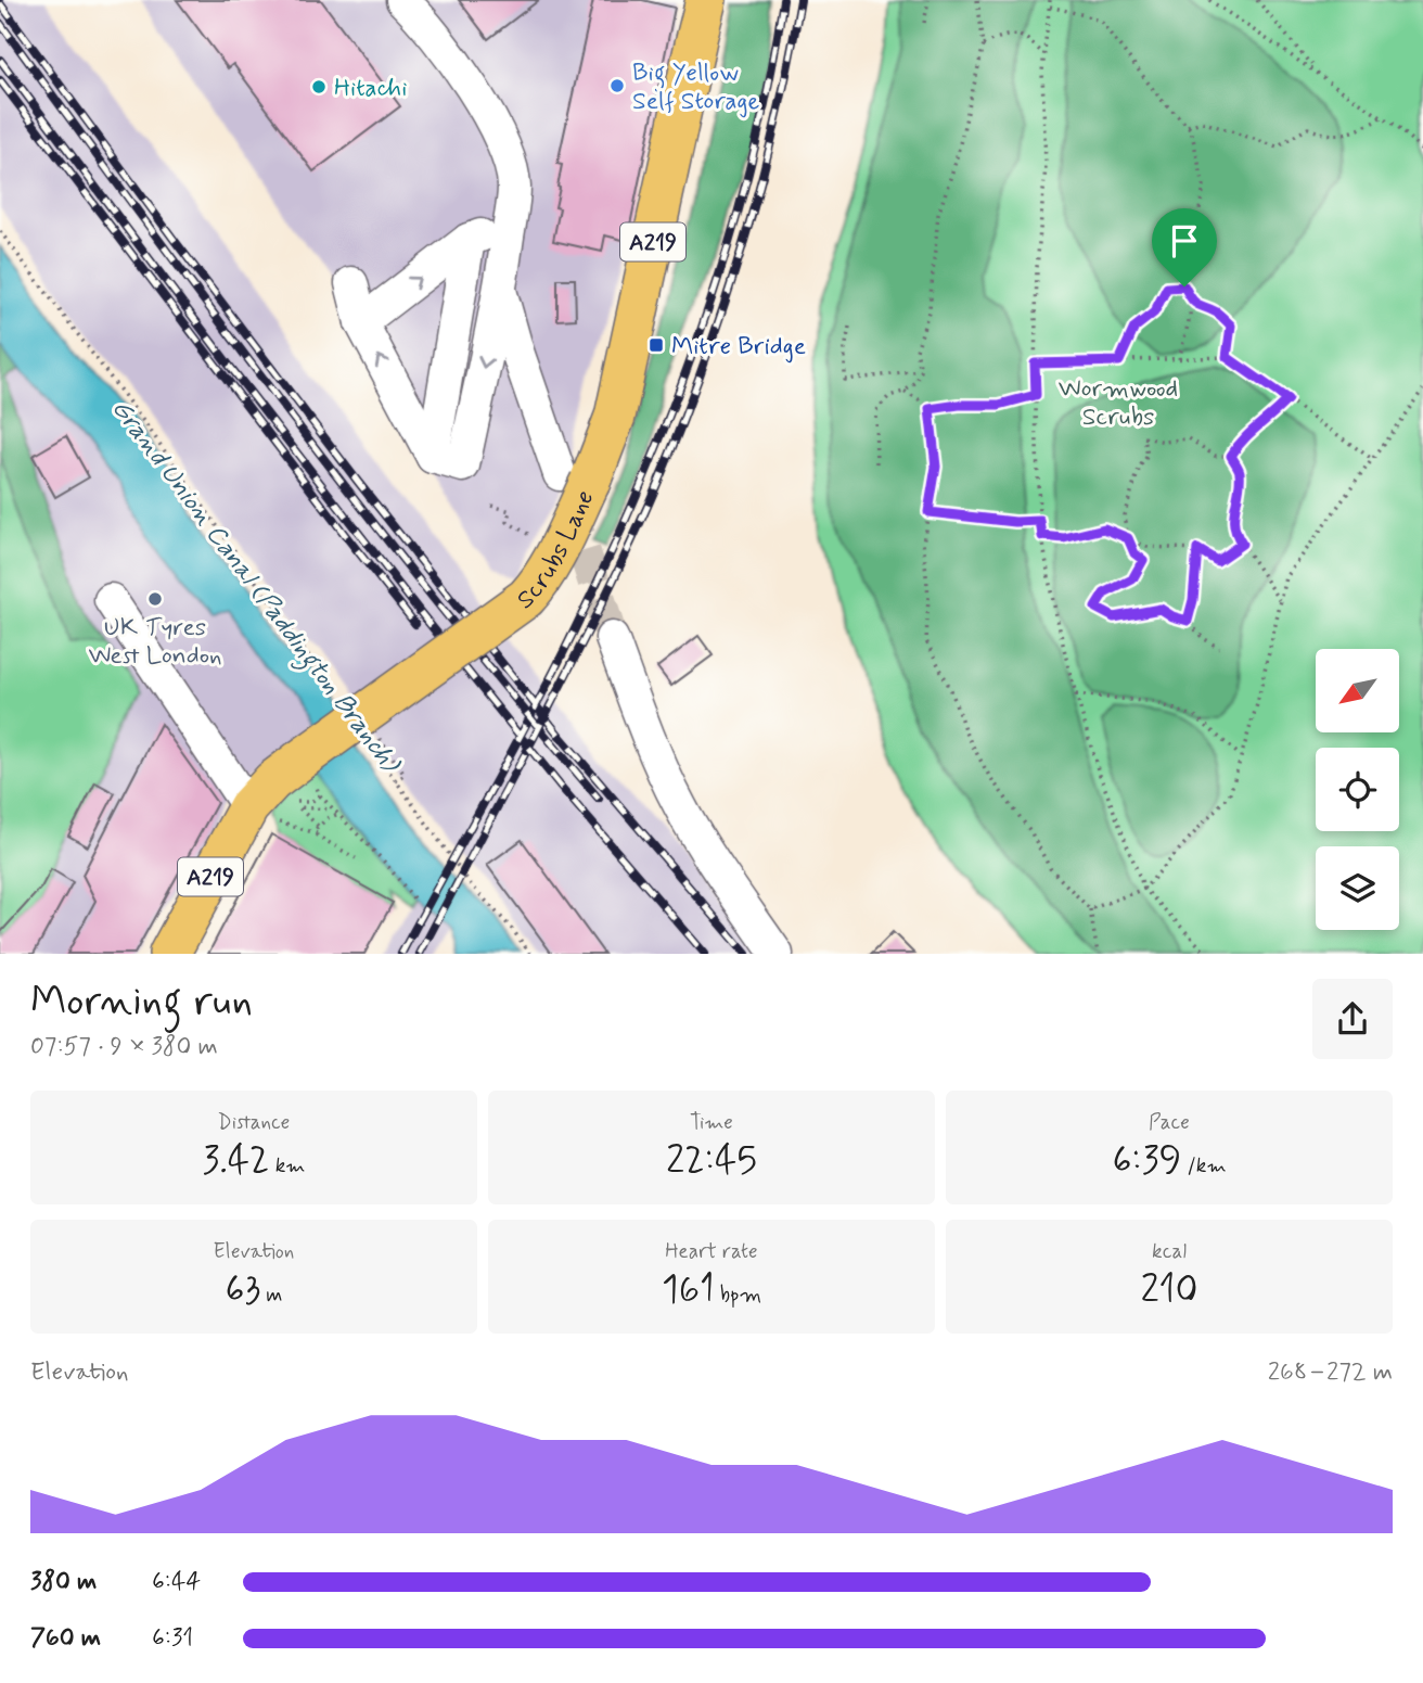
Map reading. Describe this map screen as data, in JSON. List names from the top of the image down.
{
  "streets": {
    "main road": ["A219", "Scrubs Lane"]
  },
  "water": ["Grand Union Canal (Paddington Branch)"],
  "parks": ["Wormwood Scrubs"],
  "places": {
    "other": ["Big Yellow Self Storage", "Hitachi", "UK Tyres West London"],
    "transit": ["Mitre Bridge"]
  },
  "north": "bottom left",
  "page": {
    "heading": ["Morning run", "07:57 · 9 × 380 m"],
    "stats": [
      ["Distance", "3.42 km"],
      ["Time", "22:45"],
      ["Pace", "6:39 /km"],
      ["Elevation", "63 m"],
      ["Heart rate", "161 bpm"],
      ["kcal", "210"]
    ],
    "chart": ["Elevation", "268–272 m"],
    "list": [
      {
        "name": "380 m",
        "note": "6:44"
      },
      {
        "name": "760 m",
        "note": "6:31"
      }
    ]
  }
}
